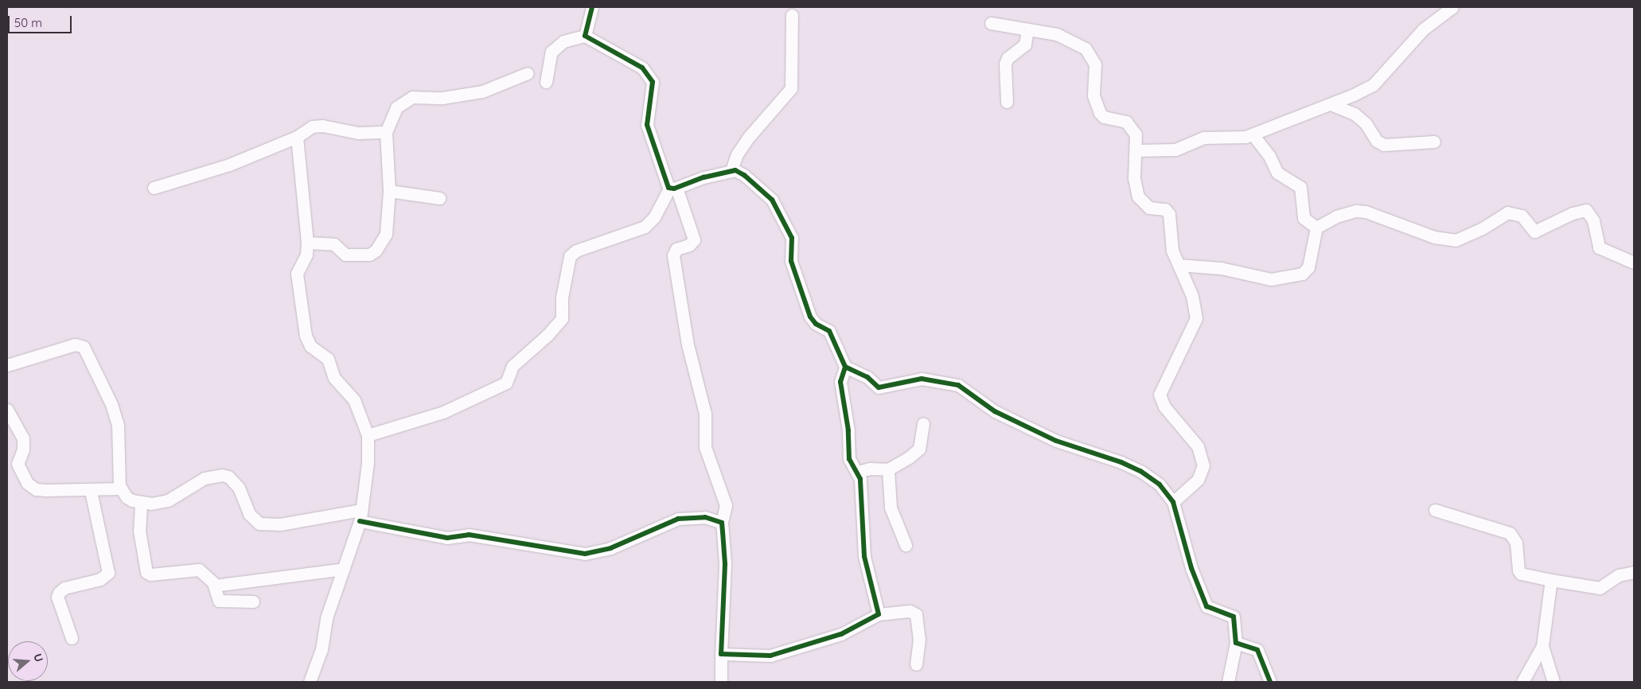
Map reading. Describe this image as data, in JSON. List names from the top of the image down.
{
  "scale_bar": "50 m",
  "north": "right"
}
